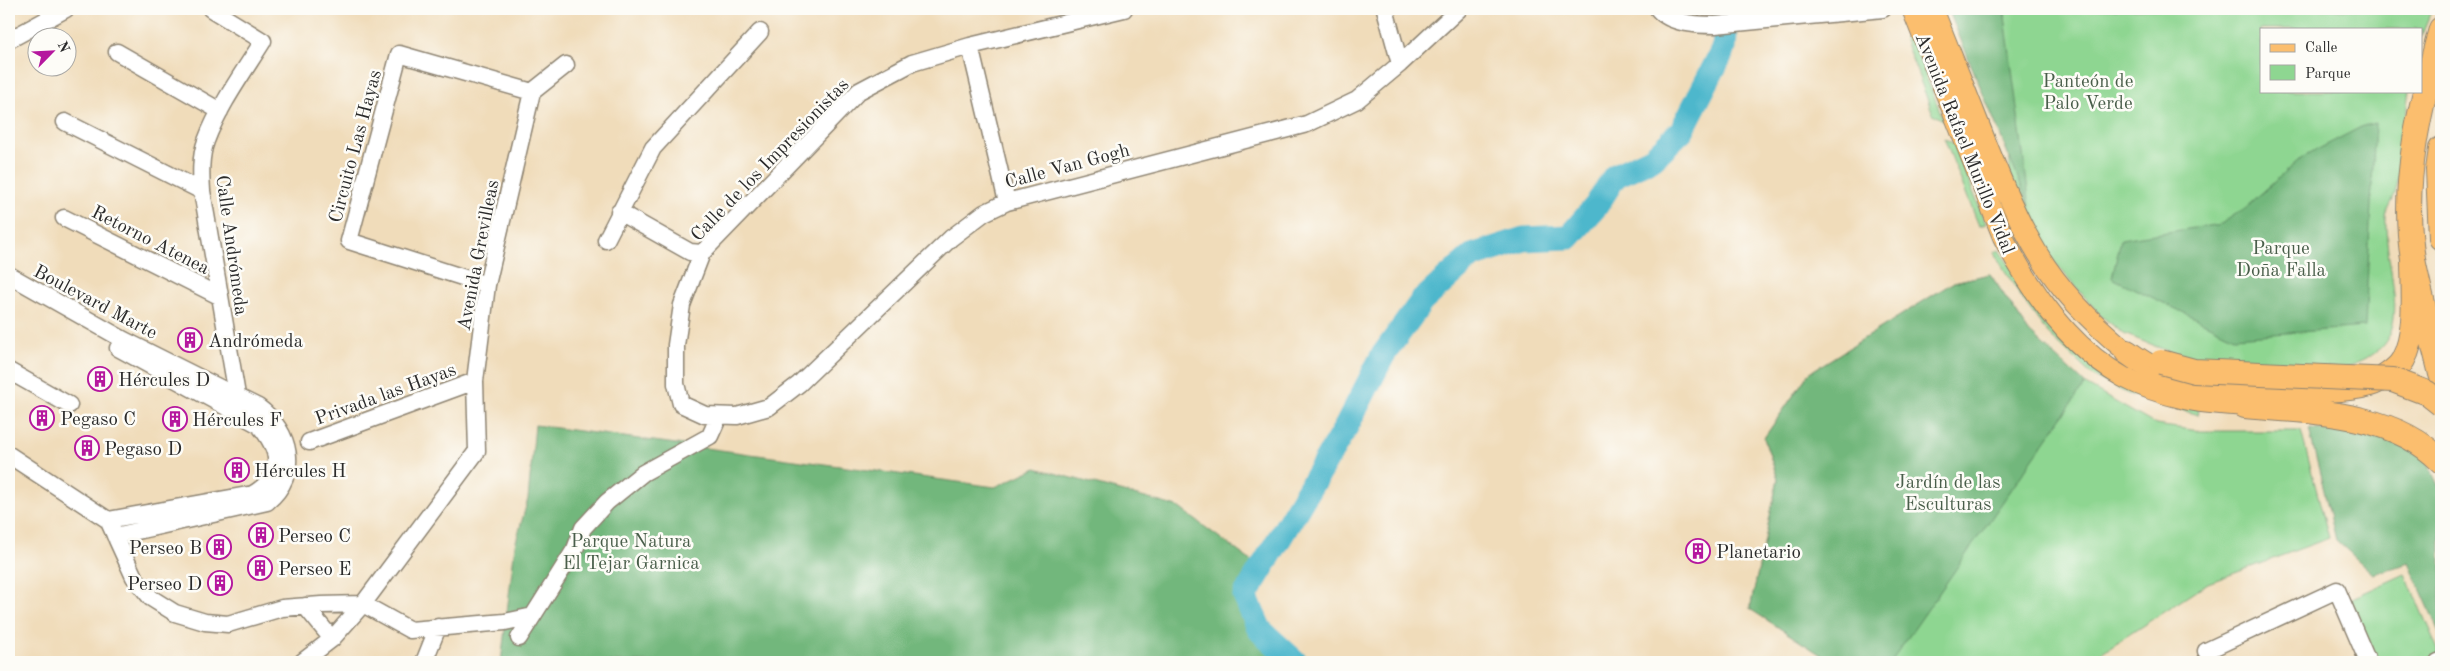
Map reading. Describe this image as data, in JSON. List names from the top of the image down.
{
  "streets": {
    "main road": ["Avenida Rafael Murillo Vidal"],
    "street": [
      "Circuito Las Hayas",
      "Calle de los Impresionistas",
      "Calle Van Gogh",
      "Retorno Atenea",
      "Calle Andrómeda",
      "Avenida Grevilleas",
      "Boulevard Marte",
      "Privada las Hayas"
    ]
  },
  "crossings": [
    ["Circuito Las Hayas", "Avenida Grevilleas"],
    ["Calle de los Impresionistas", "Calle Van Gogh"],
    ["Retorno Atenea", "Calle Andrómeda"],
    ["Calle Andrómeda", "Boulevard Marte"],
    ["Avenida Grevilleas", "Privada las Hayas"]
  ],
  "parks": [
    "Panteón de Palo Verde",
    "Parque Doña Falla",
    "Jardín de las Esculturas",
    "Parque Natura El Tejar Garnica"
  ],
  "places": {
    "building": [
      "Andrómeda",
      "Hércules D",
      "Pegaso C",
      "Hércules F",
      "Pegaso D",
      "Hércules H",
      "Perseo C",
      "Perseo B",
      "Planetario",
      "Perseo E",
      "Perseo D"
    ]
  },
  "legend": ["Calle", "Parque"],
  "north": "top right"
}
